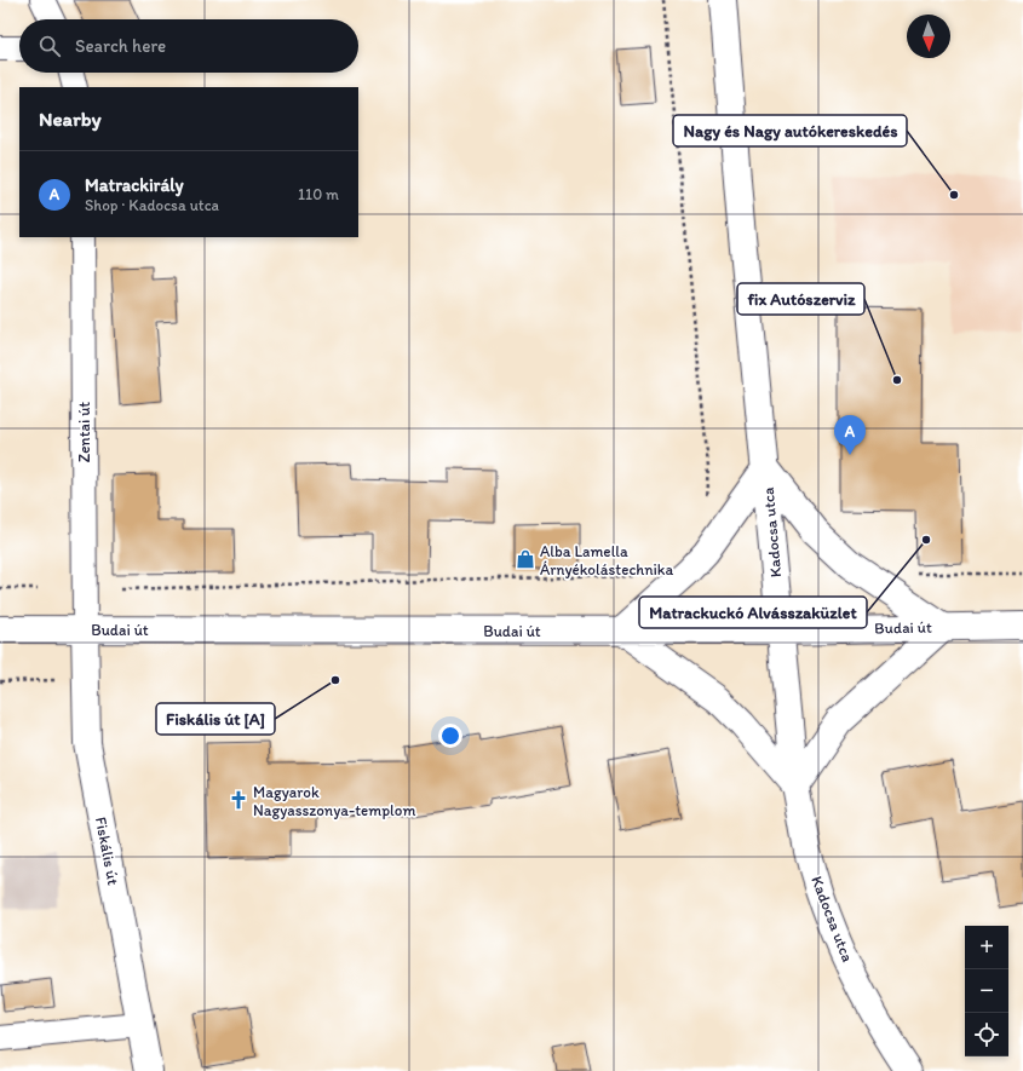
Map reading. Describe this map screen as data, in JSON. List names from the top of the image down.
{
  "streets": {
    "main road": ["Kadocsa utca", "Budai út", "Fiskális út"],
    "street": ["Zentai út"]
  },
  "crossings": [
    ["Zentai út", "Budai út"],
    ["Zentai út", "Fiskális út"],
    ["Kadocsa utca", "Budai út"],
    ["Budai út", "Fiskális út"]
  ],
  "places": {
    "other": [
      "Nagy és Nagy autókereskedés",
      "fix Autószerviz",
      "Matrackuckó Alvásszaküzlet",
      "Fiskális út [A]"
    ],
    "shop": ["Alba Lamella Árnyékolástechnika"],
    "church": ["Magyarok Nagyasszonya-templom"]
  },
  "north": "bottom",
  "page": {
    "search": "Search here",
    "heading": "Nearby",
    "list": [
      {
        "mark": "A",
        "name": "Matrackirály",
        "note": "Shop · Kadocsa utca",
        "value": "110 m"
      }
    ],
    "pins": "A",
    "map_buttons": ["+", "−"]
  }
}
